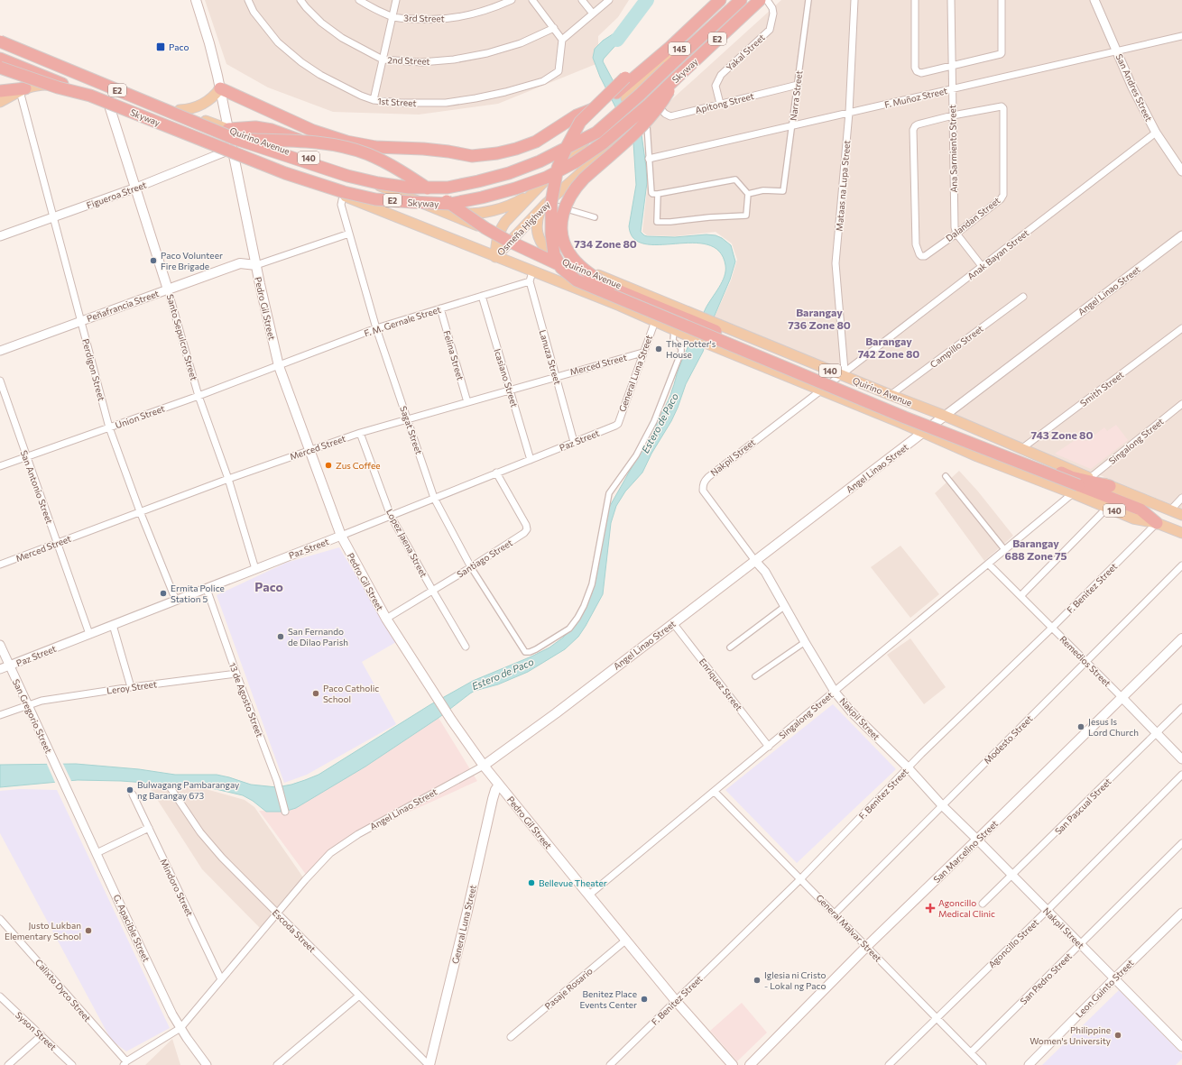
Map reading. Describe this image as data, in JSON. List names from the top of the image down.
{
  "streets": {
    "highway": ["E2", "Skyway"],
    "main road": [
      "145",
      "Quirino Avenue",
      "140",
      "Osmeña Highway",
      "Angel Linao Street",
      "Peñafrancia Street",
      "Pedro Gil Street",
      "Santo Sepulcro Street",
      "General Luna Street",
      "San Marcelino Street"
    ],
    "street": [
      "3rd Street",
      "Yakal Street",
      "2nd Street",
      "San Andres Street",
      "Narra Street",
      "F. Muñoz Street",
      "1st Street",
      "Apitong Street",
      "Ana Sarmiento Street",
      "Mataas na Lupa Street",
      "Figueroa Street",
      "Dalandan Street",
      "Anak Bayan Street",
      "F. M. Gernale Street",
      "Campillo Street",
      "Felina Street",
      "Lanuza Street",
      "Merced Street",
      "Perdigon Street",
      "Icasiano Street",
      "Smith Street",
      "Union Street",
      "Sagat Street",
      "Paz Street",
      "Singalong Street",
      "Nakpil Street",
      "San Antonio Street",
      "Lopez Jaena Street",
      "Santiago Street",
      "F. Benitez Street",
      "Remedios Street",
      "Enriquez Street",
      "Leroy Street",
      "13 de Agosto Street",
      "San Gregorio Street",
      "Modesto Street",
      "San Pascual Street",
      "Mindoro Street",
      "G. Apacible Street",
      "General Malvar Street",
      "Escoda Street",
      "Agoncillo Street",
      "San Pedro Street",
      "Pasaje Rosario",
      "Leon Guinto Street",
      "Calixto Dyco Street",
      "Syson Street"
    ]
  },
  "crossings": [
    ["145", "Yakal Street"],
    ["145", "Apitong Street"],
    ["Yakal Street", "Apitong Street"],
    ["Skyway", "Quirino Avenue"],
    ["Skyway", "Figueroa Street"],
    ["Skyway", "Pedro Gil Street"],
    ["San Andres Street", "F. Muñoz Street"],
    ["San Andres Street", "Anak Bayan Street"],
    ["Narra Street", "F. Muñoz Street"],
    ["Narra Street", "Apitong Street"],
    ["F. Muñoz Street", "Ana Sarmiento Street"],
    ["F. Muñoz Street", "Mataas na Lupa Street"],
    ["Quirino Avenue", "Mataas na Lupa Street"],
    ["Quirino Avenue", "Figueroa Street"],
    ["Quirino Avenue", "Osmeña Highway"],
    ["Quirino Avenue", "Anak Bayan Street"],
    ["Quirino Avenue", "Angel Linao Street"],
    ["Quirino Avenue", "Pedro Gil Street"],
    ["Quirino Avenue", "Santo Sepulcro Street"],
    ["Quirino Avenue", "Campillo Street"],
    ["Quirino Avenue", "Perdigon Street"],
    ["Quirino Avenue", "General Luna Street"],
    ["Quirino Avenue", "Smith Street"],
    ["Quirino Avenue", "Sagat Street"],
    ["Quirino Avenue", "Singalong Street"],
    ["Quirino Avenue", "Nakpil Street"],
    ["Quirino Avenue", "F. Benitez Street"],
    ["Ana Sarmiento Street", "Dalandan Street"],
    ["Mataas na Lupa Street", "Anak Bayan Street"],
    ["Mataas na Lupa Street", "Nakpil Street"],
    ["Figueroa Street", "Pedro Gil Street"],
    ["Figueroa Street", "Santo Sepulcro Street"],
    ["Figueroa Street", "Perdigon Street"],
    ["Anak Bayan Street", "Nakpil Street"],
    ["Angel Linao Street", "Pedro Gil Street"],
    ["Angel Linao Street", "Nakpil Street"],
    ["Angel Linao Street", "Enriquez Street"],
    ["Angel Linao Street", "Mindoro Street"],
    ["Angel Linao Street", "G. Apacible Street"],
    ["Angel Linao Street", "Escoda Street"],
    ["Angel Linao Street", "Calixto Dyco Street"],
    ["Peñafrancia Street", "Pedro Gil Street"],
    ["Peñafrancia Street", "Santo Sepulcro Street"],
    ["Peñafrancia Street", "Perdigon Street"],
    ["Peñafrancia Street", "Sagat Street"],
    ["Pedro Gil Street", "F. M. Gernale Street"],
    ["Pedro Gil Street", "Merced Street"],
    ["Pedro Gil Street", "General Luna Street"],
    ["Pedro Gil Street", "Union Street"],
    ["Pedro Gil Street", "Paz Street"],
    ["Pedro Gil Street", "Singalong Street"],
    ["Pedro Gil Street", "Santiago Street"],
    ["Pedro Gil Street", "F. Benitez Street"],
    ["Pedro Gil Street", "Pasaje Rosario"],
    ["F. M. Gernale Street", "Felina Street"],
    ["F. M. Gernale Street", "Lanuza Street"],
    ["F. M. Gernale Street", "Icasiano Street"],
    ["F. M. Gernale Street", "Union Street"],
    ["F. M. Gernale Street", "Sagat Street"],
    ["Santo Sepulcro Street", "Merced Street"],
    ["Santo Sepulcro Street", "Union Street"],
    ["Santo Sepulcro Street", "Paz Street"],
    ["Felina Street", "Merced Street"],
    ["Lanuza Street", "Merced Street"],
    ["Lanuza Street", "Paz Street"],
    ["Merced Street", "Perdigon Street"],
    ["Merced Street", "General Luna Street"],
    ["Merced Street", "Icasiano Street"],
    ["Merced Street", "Sagat Street"],
    ["Merced Street", "San Antonio Street"],
    ["Merced Street", "Lopez Jaena Street"],
    ["Perdigon Street", "Union Street"],
    ["Perdigon Street", "Paz Street"],
    ["General Luna Street", "Paz Street"],
    ["General Luna Street", "Escoda Street"],
    ["Icasiano Street", "Paz Street"],
    ["Union Street", "San Antonio Street"],
    ["Sagat Street", "Paz Street"],
    ["Sagat Street", "Santiago Street"],
    ["Paz Street", "San Antonio Street"],
    ["Paz Street", "Lopez Jaena Street"],
    ["Paz Street", "Santiago Street"],
    ["Paz Street", "13 de Agosto Street"],
    ["Paz Street", "San Gregorio Street"],
    ["Singalong Street", "Nakpil Street"],
    ["Singalong Street", "Remedios Street"],
    ["Singalong Street", "Enriquez Street"],
    ["Singalong Street", "General Malvar Street"],
    ["Nakpil Street", "F. Benitez Street"],
    ["Nakpil Street", "Modesto Street"],
    ["Nakpil Street", "San Pascual Street"],
    ["Nakpil Street", "San Marcelino Street"],
    ["Nakpil Street", "Agoncillo Street"],
    ["Nakpil Street", "San Pedro Street"],
    ["Nakpil Street", "Leon Guinto Street"],
    ["Lopez Jaena Street", "Santiago Street"],
    ["F. Benitez Street", "Remedios Street"],
    ["F. Benitez Street", "General Malvar Street"],
    ["Remedios Street", "Modesto Street"],
    ["Remedios Street", "San Pascual Street"],
    ["Remedios Street", "San Marcelino Street"],
    ["Leroy Street", "13 de Agosto Street"],
    ["Leroy Street", "San Gregorio Street"],
    ["San Gregorio Street", "G. Apacible Street"],
    ["Modesto Street", "General Malvar Street"],
    ["San Marcelino Street", "General Malvar Street"],
    ["General Malvar Street", "Agoncillo Street"],
    ["General Malvar Street", "San Pedro Street"]
  ],
  "districts": [
    "734 Zone 80",
    "Barangay 736 Zone 80",
    "Barangay 742 Zone 80",
    "743 Zone 80",
    "Barangay 688 Zone 75",
    "Paco"
  ],
  "water": ["Estero de Paco"],
  "places": {
    "transit": ["Paco"],
    "other": [
      "Paco Volunteer Fire Brigade",
      "The Potter's House",
      "Zus Coffee",
      "Ermita Police Station 5",
      "San Fernando de Dilao Parish",
      "Paco Catholic School",
      "Jesus Is Lord Church",
      "Bulwagang Pambarangay ng Barangay 673",
      "Bellevue Theater",
      "Justo Lukban Elementary School",
      "Iglesia ni Cristo - Lokal ng Paco",
      "Benitez Place Events Center",
      "Philippine Women's University"
    ],
    "health": ["Agoncillo Medical Clinic"]
  }
}
